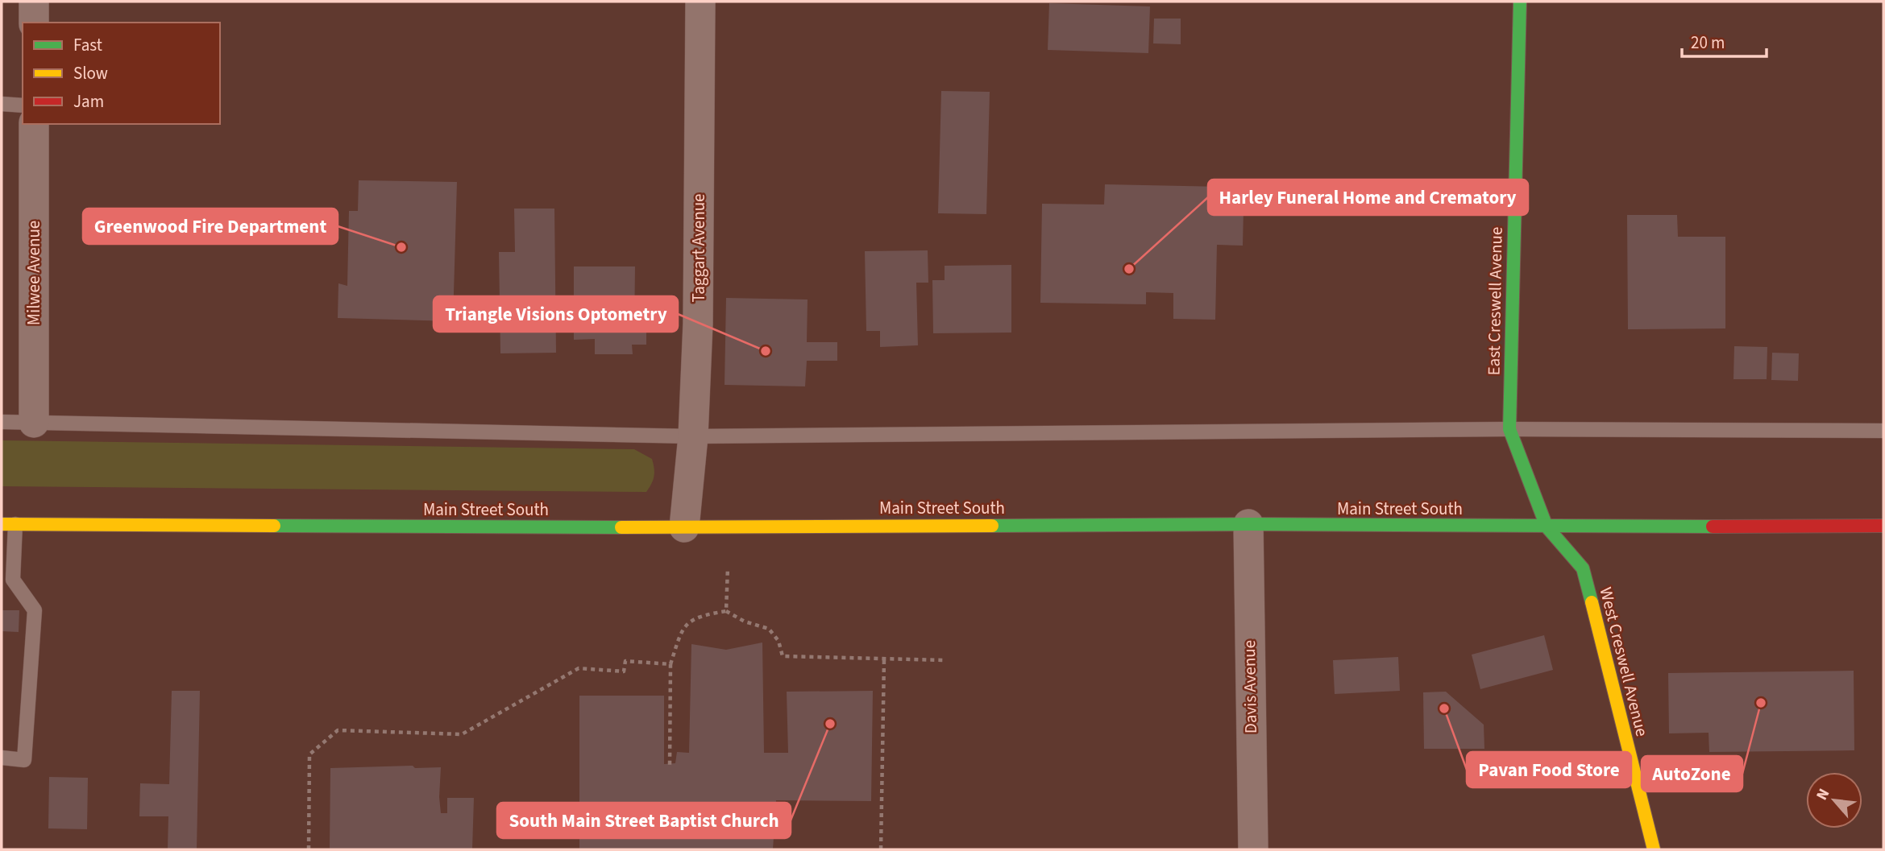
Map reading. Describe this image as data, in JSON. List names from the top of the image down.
{
  "streets": {
    "main road": ["East Creswell Avenue", "Main Street South", "West Creswell Avenue"],
    "street": ["Taggart Avenue", "Milwee Avenue", "Davis Avenue"]
  },
  "crossings": [
    ["Taggart Avenue", "Main Street South"],
    ["East Creswell Avenue", "Main Street South"],
    ["East Creswell Avenue", "West Creswell Avenue"],
    ["Main Street South", "West Creswell Avenue"],
    ["Main Street South", "Davis Avenue"]
  ],
  "places": [
    "Greenwood Fire Department",
    "Harley Funeral Home and Crematory",
    "Triangle Visions Optometry",
    "AutoZone",
    "Pavan Food Store",
    "South Main Street Baptist Church"
  ],
  "legend": ["Fast", "Slow", "Jam"],
  "scale_bar": "20 m",
  "north": "top left"
}
